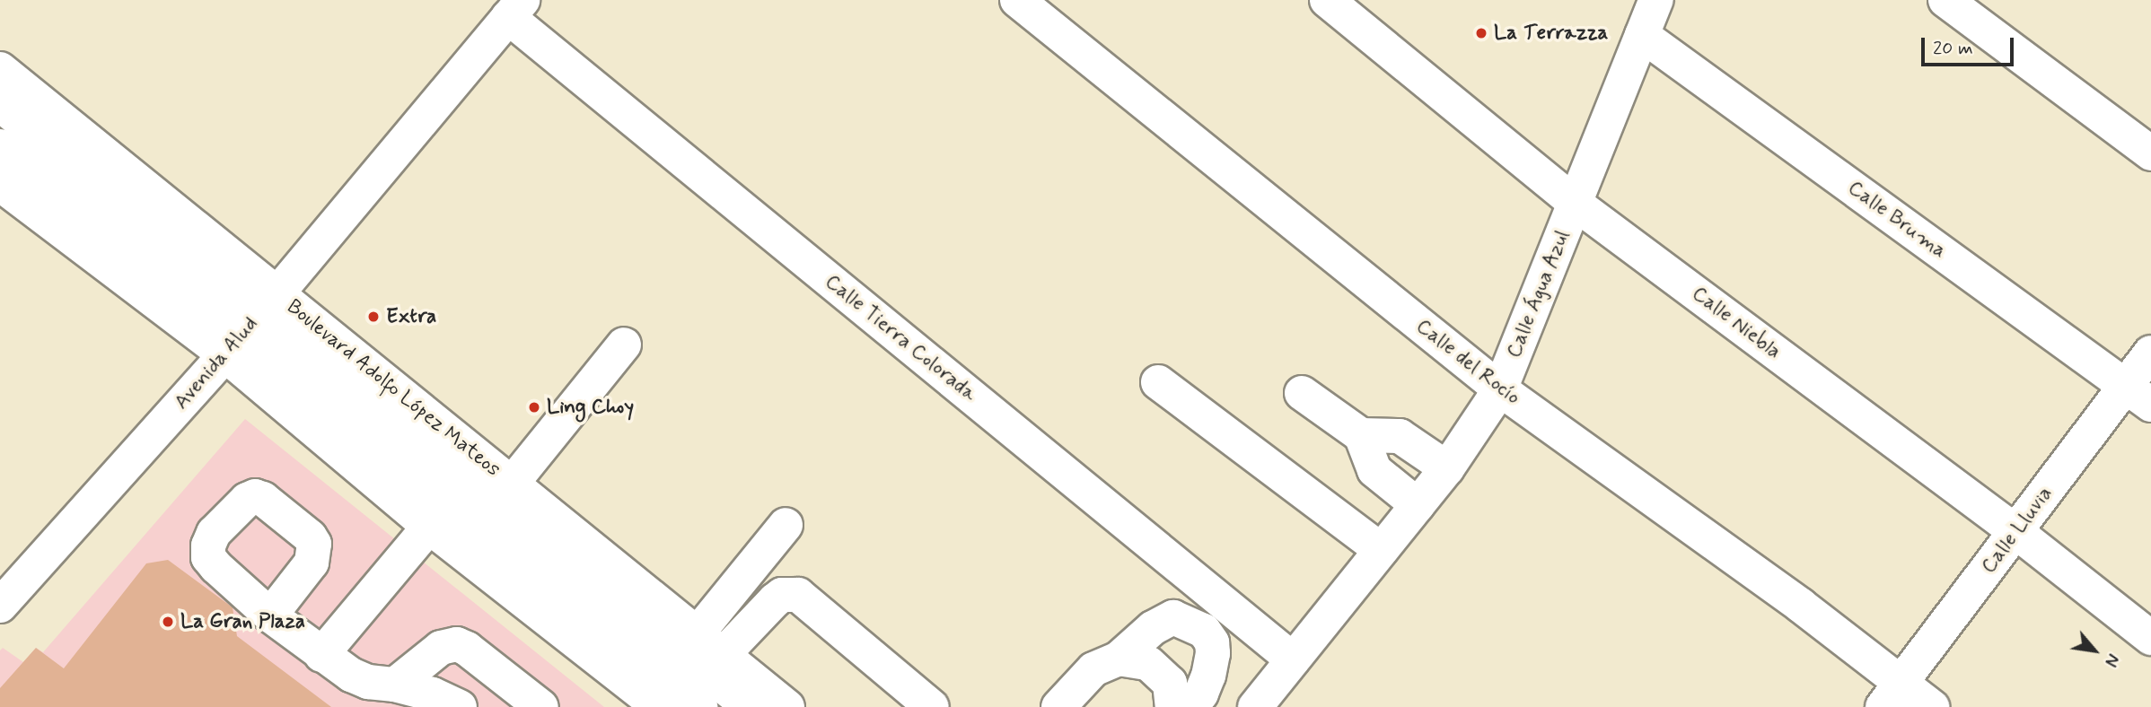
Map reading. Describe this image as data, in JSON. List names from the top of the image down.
{
  "streets": {
    "street": [
      "Calle Bruma",
      "Calle Água Azul",
      "Calle Niebla",
      "Calle Tierra Colorada",
      "Calle del Rocío",
      "Avenida Alud",
      "Boulevard Adolfo López Mateos",
      "Calle Lluvia"
    ]
  },
  "crossings": [
    ["Calle Bruma", "Calle Água Azul"],
    ["Calle Bruma", "Calle Lluvia"],
    ["Calle Água Azul", "Calle Niebla"],
    ["Calle Água Azul", "Calle Tierra Colorada"],
    ["Calle Água Azul", "Calle del Rocío"],
    ["Calle Niebla", "Calle Lluvia"],
    ["Calle Tierra Colorada", "Avenida Alud"],
    ["Calle del Rocío", "Calle Lluvia"],
    ["Avenida Alud", "Boulevard Adolfo López Mateos"]
  ],
  "places": [
    "La Terrazza",
    "Extra",
    "Ling Choy",
    "La Gran Plaza"
  ],
  "scale_bar": "20 m",
  "north": "bottom right"
}
